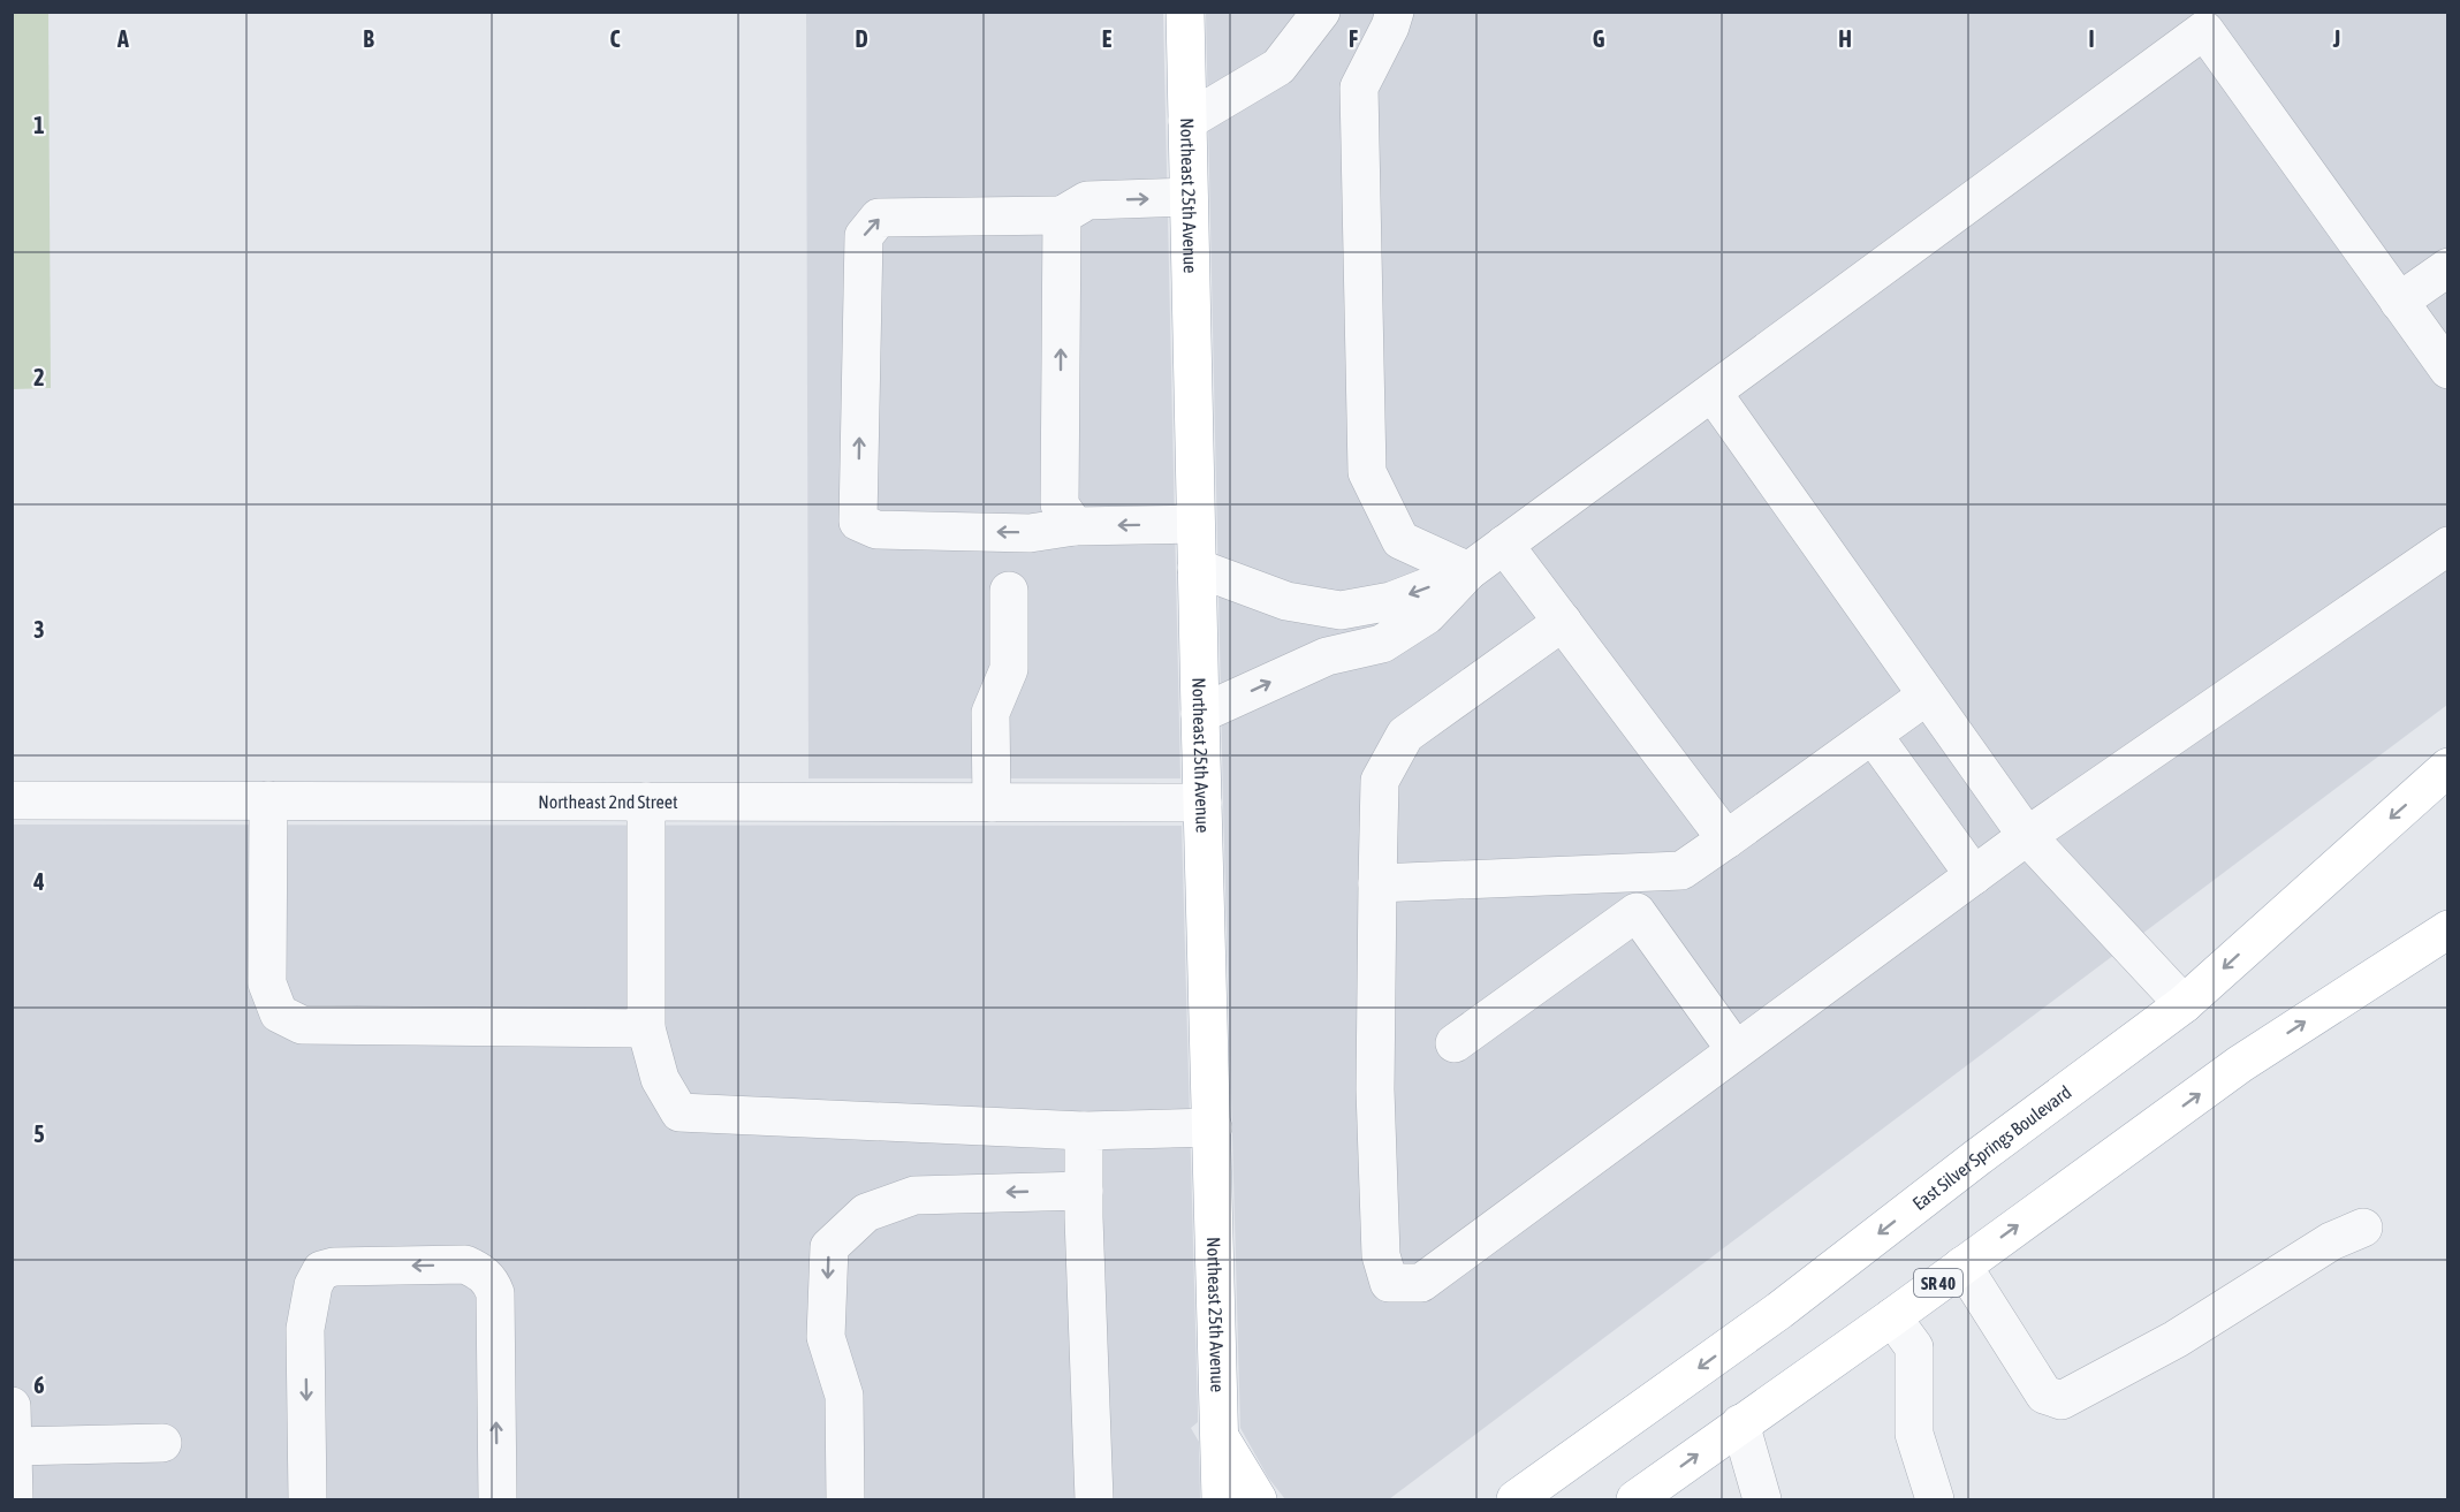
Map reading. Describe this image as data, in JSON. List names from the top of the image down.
{
  "streets": {
    "main road": ["Northeast 25th Avenue", "East Silver Springs Boulevard", "SR 40"],
    "street": ["Northeast 2nd Street"]
  },
  "crossings": [
    ["Northeast 25th Avenue", "Northeast 2nd Street"]
  ],
  "grid": {
    "columns": [
      "A",
      "B",
      "C",
      "D",
      "E",
      "F",
      "G",
      "H",
      "I",
      "J"
    ],
    "rows": [
      "1",
      "2",
      "3",
      "4",
      "5",
      "6"
    ]
  }
}
